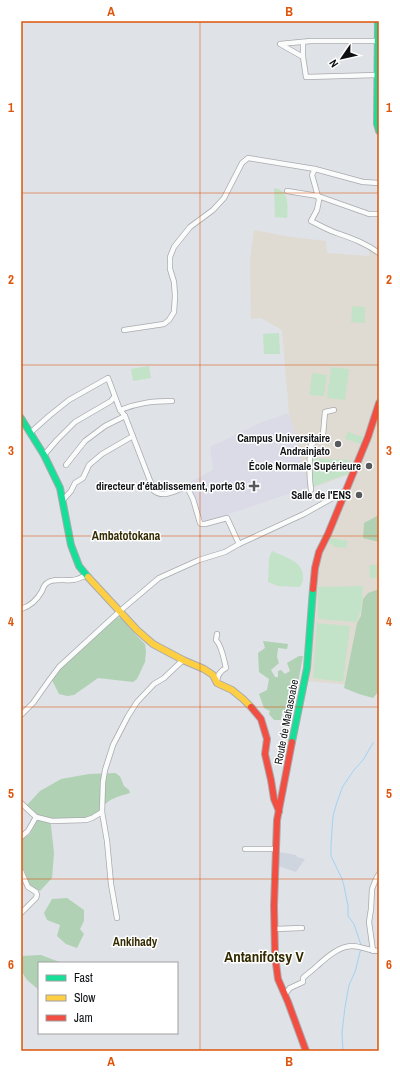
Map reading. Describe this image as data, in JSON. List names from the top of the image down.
{
  "streets": {
    "street": ["Route de Mahasoabe"]
  },
  "districts": ["Ambatotokana", "Ankihady", "Antanifotsy V"],
  "places": {
    "other": ["Campus Universitaire Andrainjato", "École Normale Supérieure", "Salle de l'ENS"],
    "health": ["directeur d'établissement, porte 03"]
  },
  "legend": ["Fast", "Slow", "Jam"],
  "north": "bottom left",
  "grid": {
    "columns": ["A", "B"],
    "rows": [
      "1",
      "2",
      "3",
      "4",
      "5",
      "6"
    ]
  }
}
